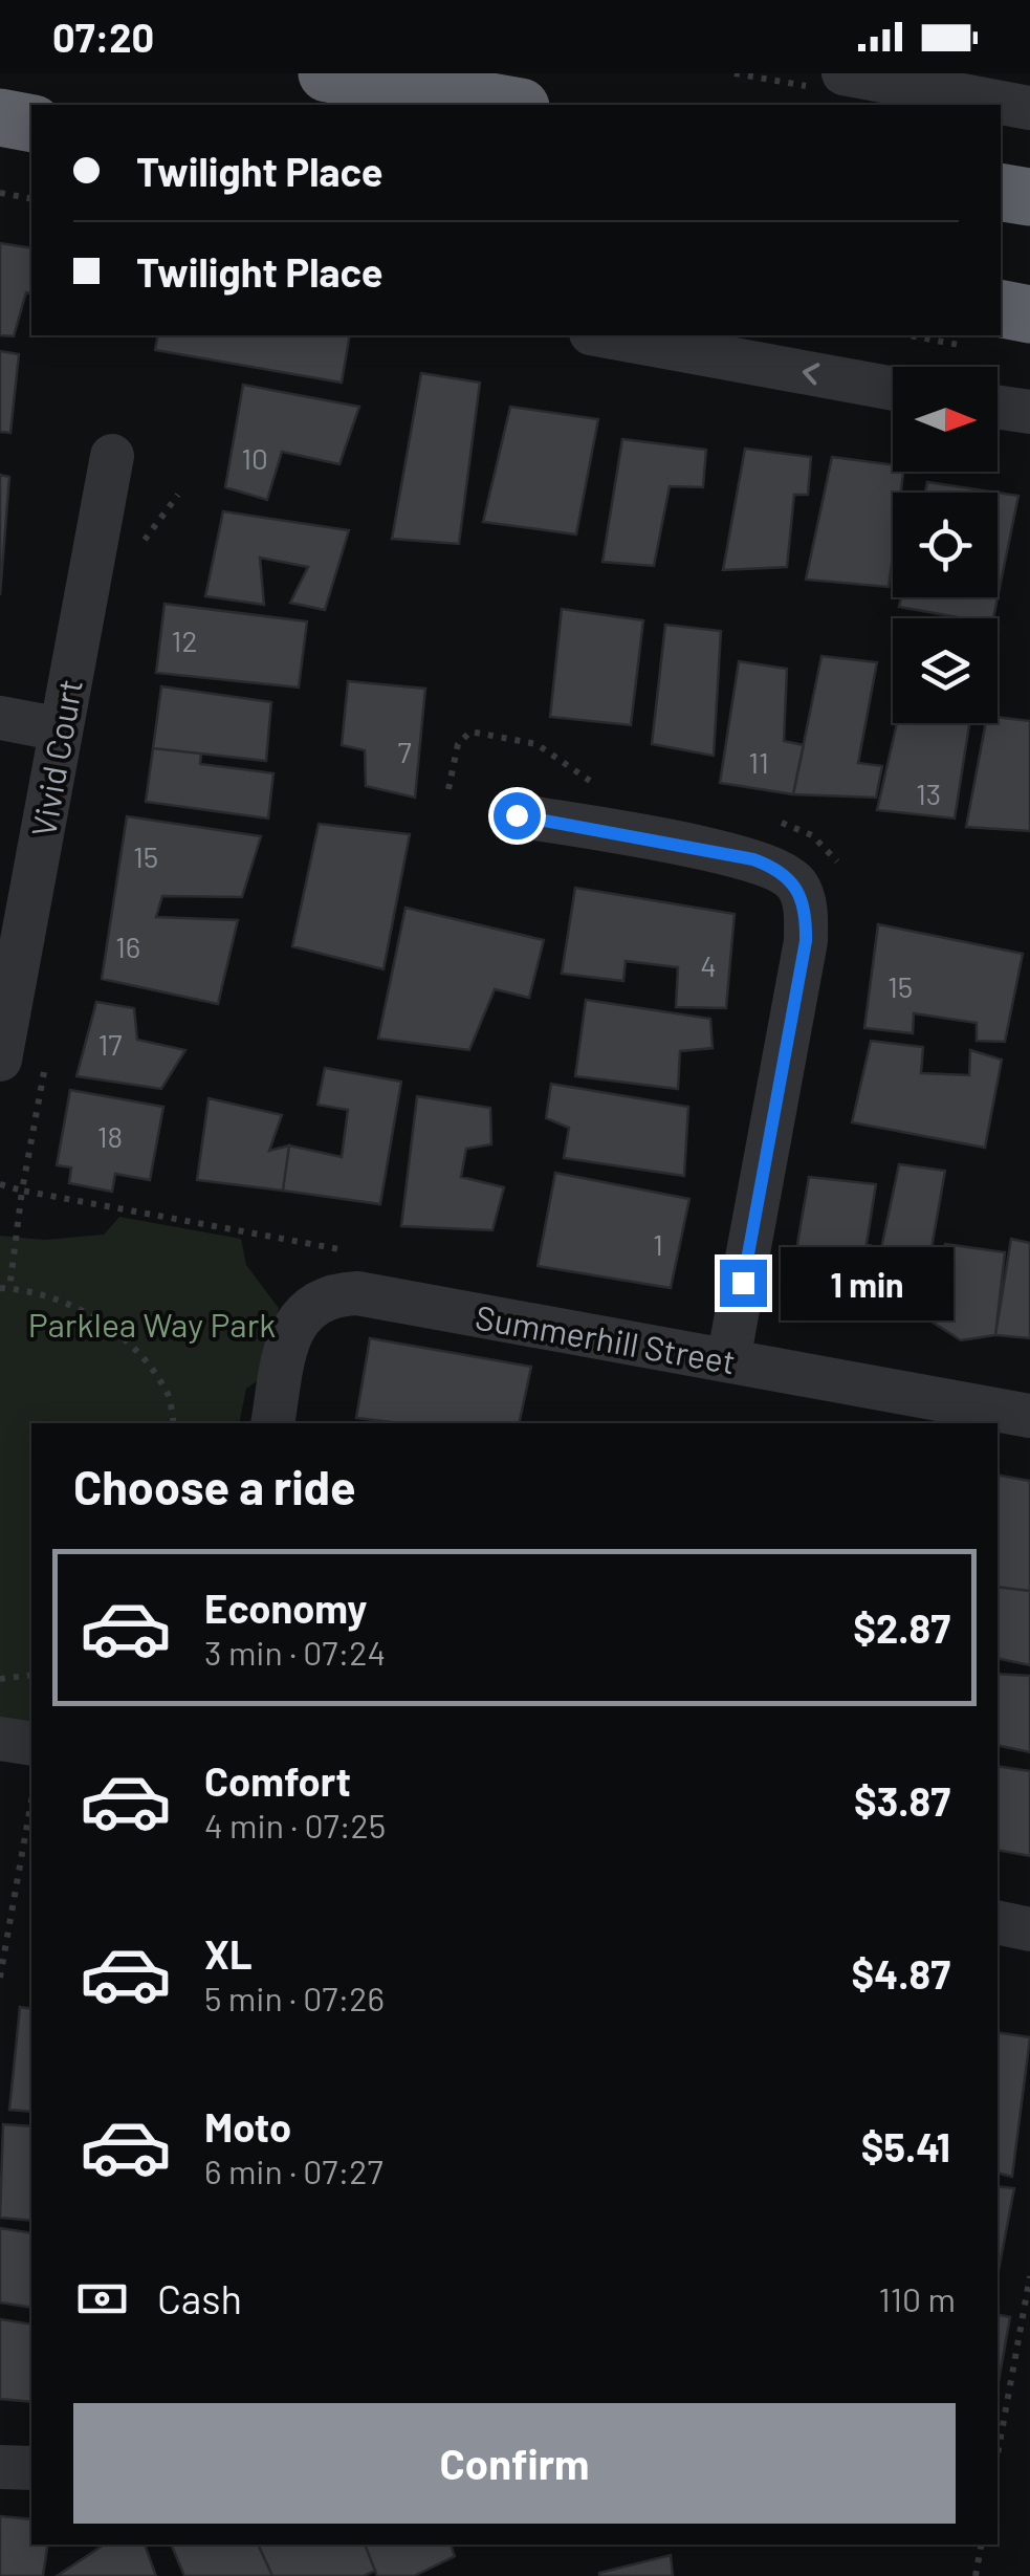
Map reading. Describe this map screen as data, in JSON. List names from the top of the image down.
{
  "streets": {
    "street": ["Vivid Court", "Summerhill Street"]
  },
  "parks": ["Parklea Way Park"],
  "house_numbers": [
    "10",
    "12",
    "7",
    "11",
    "13",
    "15",
    "16",
    "4",
    "15",
    "17",
    "18",
    "1"
  ],
  "north": "right",
  "page": {
    "status": "07:20",
    "banner": ["Twilight Place", "Twilight Place"],
    "bubble": "1 min",
    "heading": "Choose a ride",
    "list": [
      {
        "name": "Economy",
        "note": "3 min · 07:24",
        "value": "$2.87"
      },
      {
        "name": "Comfort",
        "note": "4 min · 07:25",
        "value": "$3.87"
      },
      {
        "name": "XL",
        "note": "5 min · 07:26",
        "value": "$4.87"
      },
      {
        "name": "Moto",
        "note": "6 min · 07:27",
        "value": "$5.41"
      }
    ],
    "pay": ["Cash", "110 m"],
    "buttons": "Confirm"
  }
}
